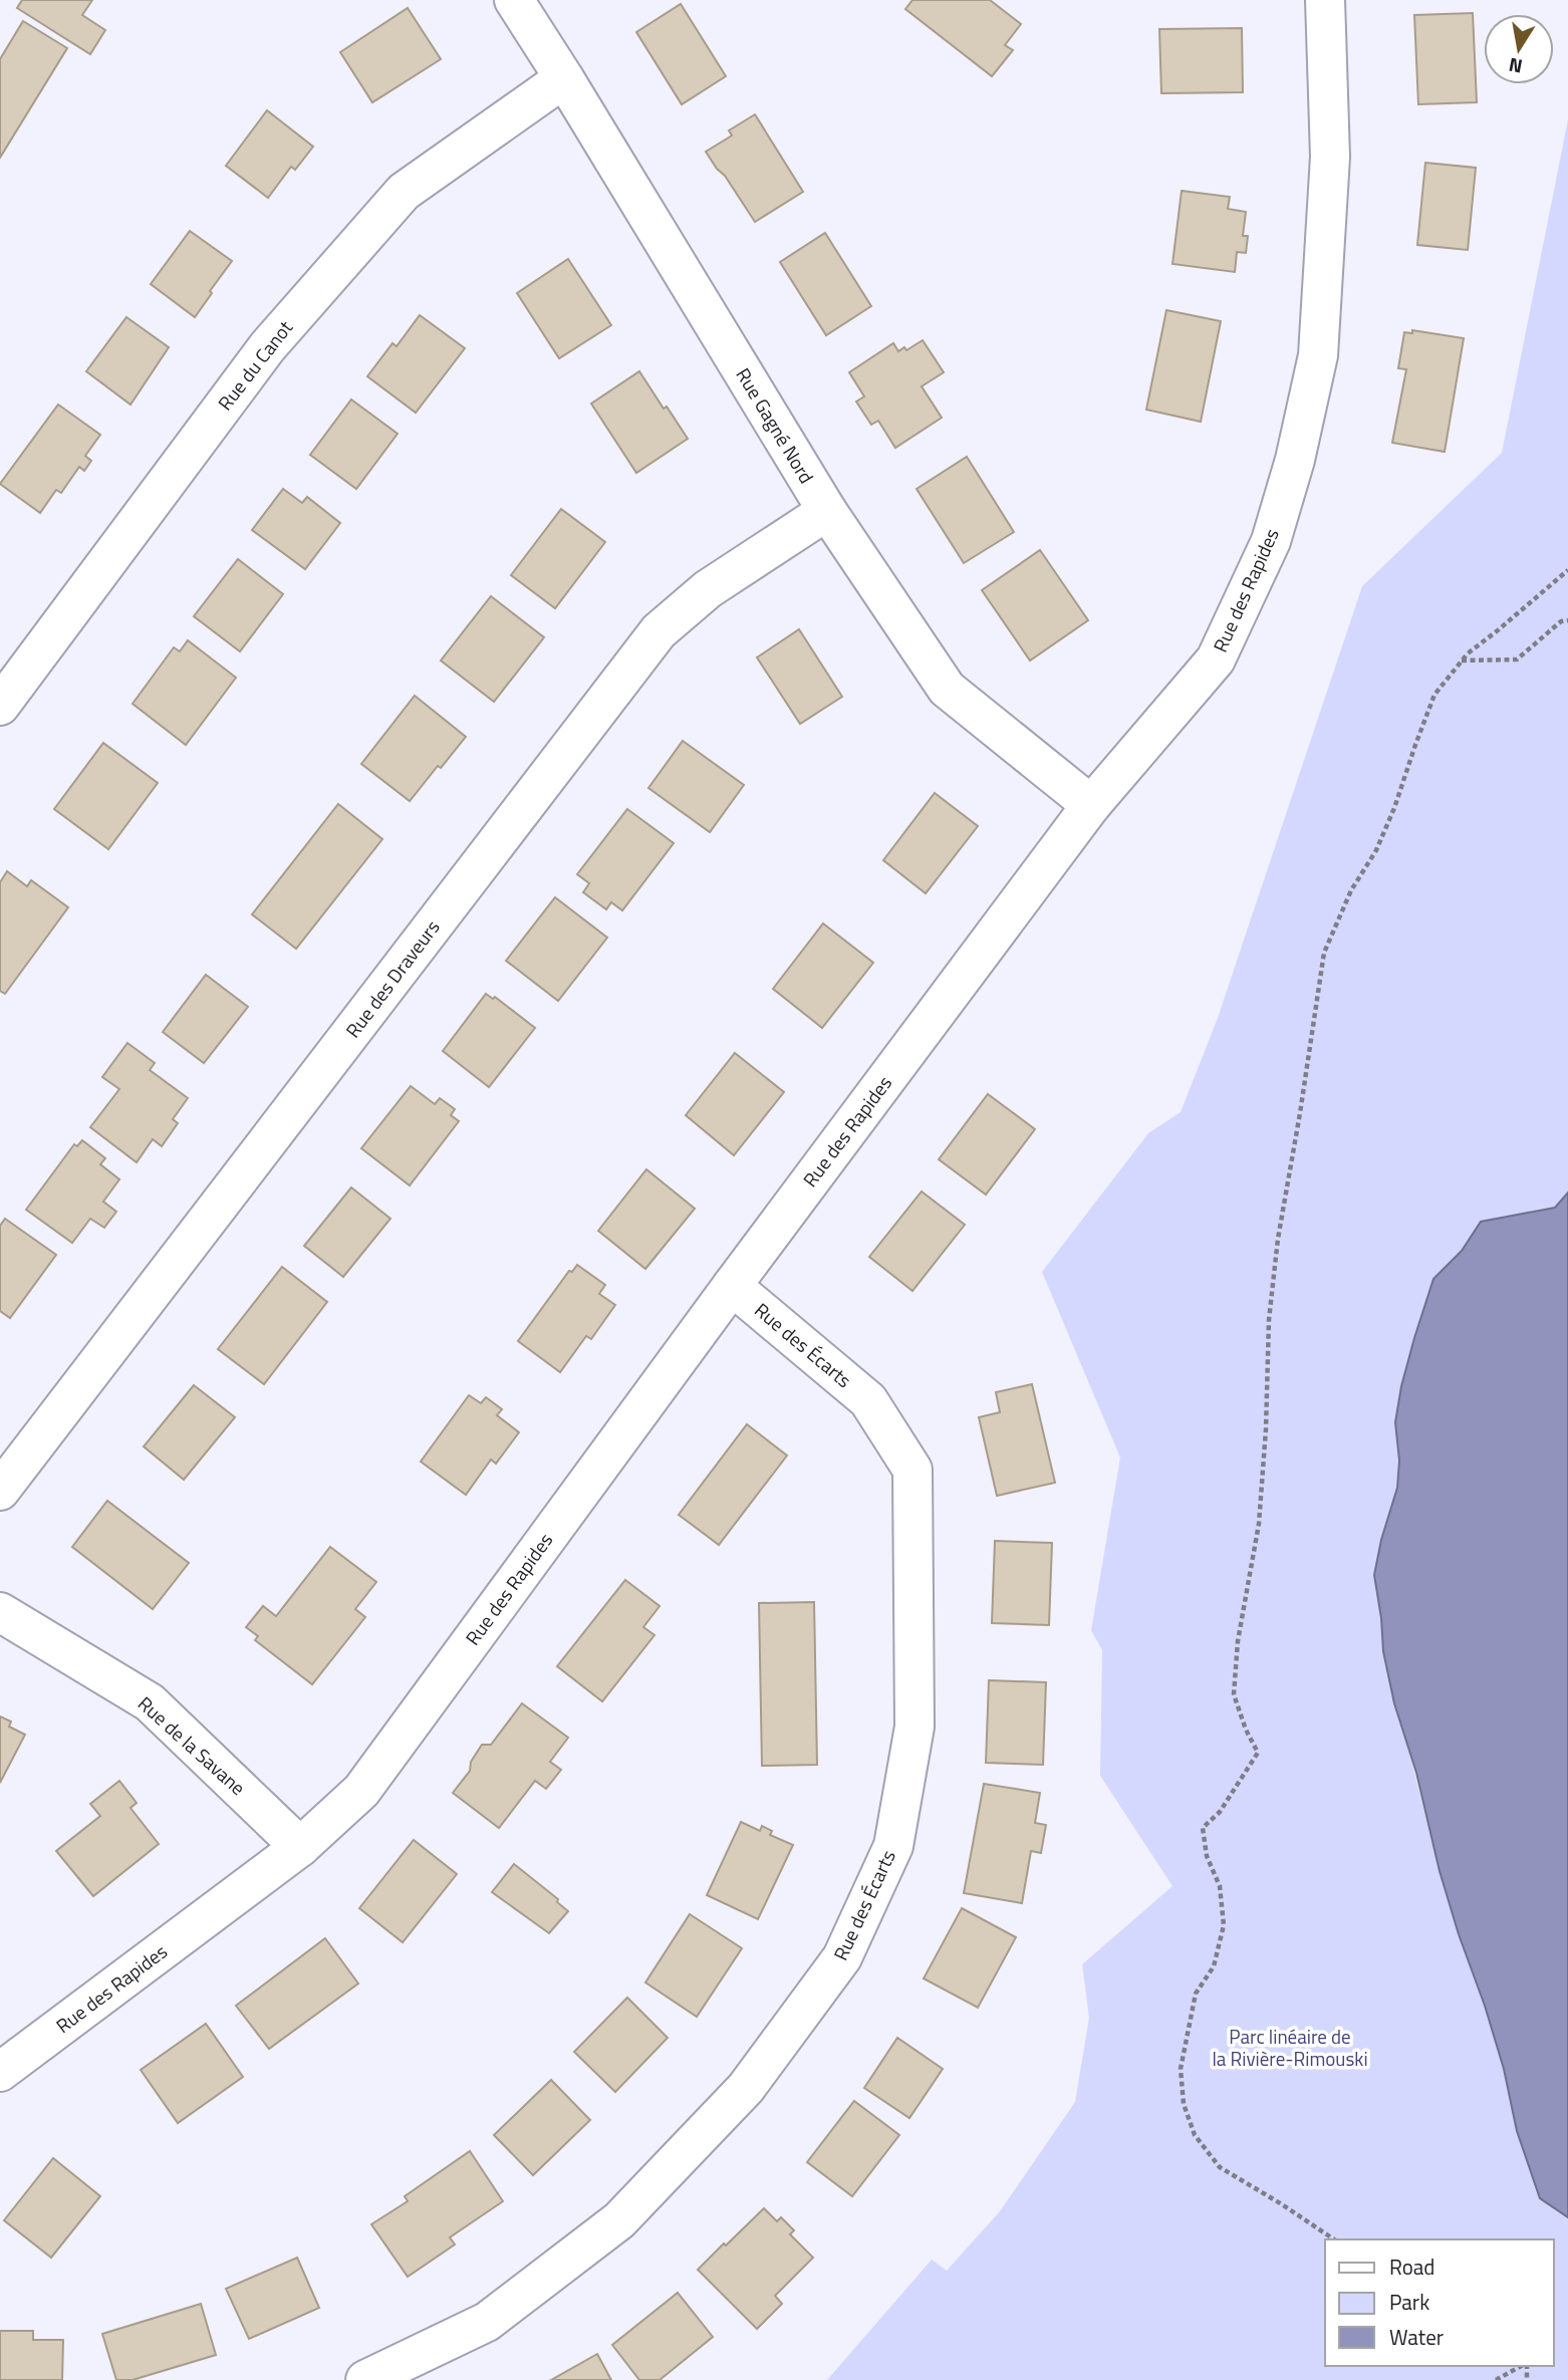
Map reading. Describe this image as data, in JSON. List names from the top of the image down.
{
  "streets": {
    "street": [
      "Rue du Canot",
      "Rue Gagné Nord",
      "Rue des Rapides",
      "Rue des Draveurs",
      "Rue des Écarts",
      "Rue de la Savane"
    ]
  },
  "crossings": [
    ["Rue du Canot", "Rue Gagné Nord"],
    ["Rue Gagné Nord", "Rue des Rapides"],
    ["Rue Gagné Nord", "Rue des Draveurs"],
    ["Rue des Rapides", "Rue des Écarts"],
    ["Rue des Rapides", "Rue de la Savane"]
  ],
  "parks": ["Parc linéaire de la Rivière-Rimouski"],
  "legend": ["Road", "Park", "Water"],
  "north": "bottom"
}
